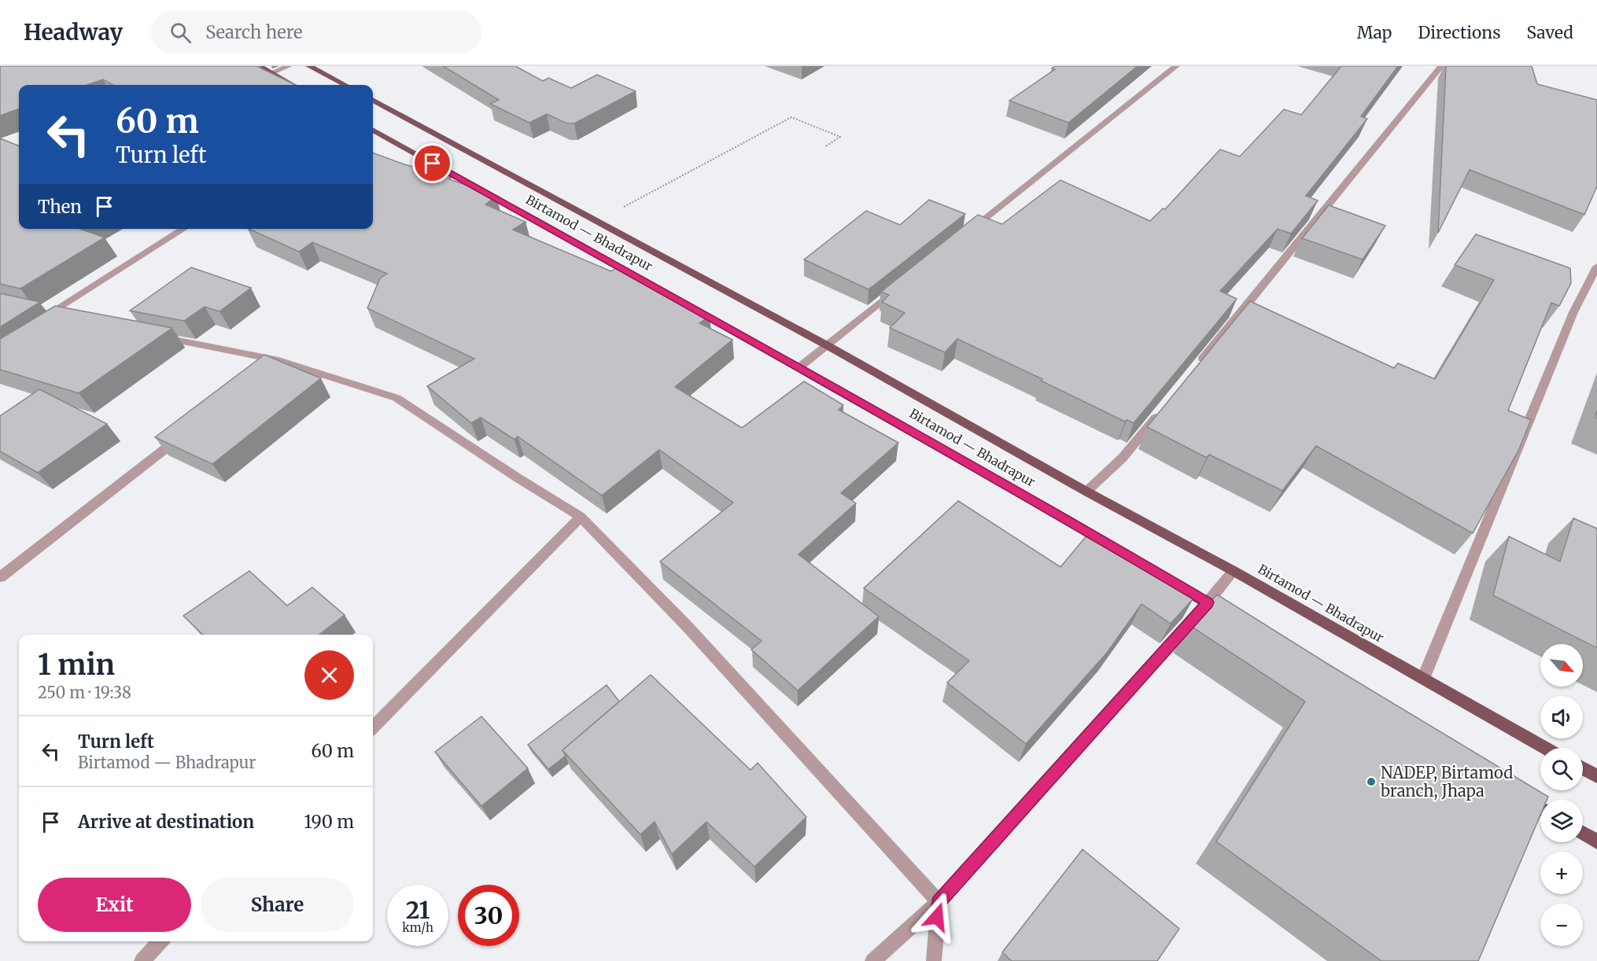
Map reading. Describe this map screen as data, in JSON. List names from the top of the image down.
{
  "streets": {
    "main road": ["Birtamod — Bhadrapur"]
  },
  "places": ["NADEP, Birtamod branch, Jhapa"],
  "north": "bottom right",
  "page": {
    "header": "Headway",
    "search": "Search here",
    "nav": ["Map", "Directions", "Saved"],
    "turn": ["60 m", "Turn left"],
    "then": "Then",
    "heading": ["1 min", "250 m · 19:38"],
    "map_buttons": ["+", "−"],
    "list": [
      {
        "name": "Turn left",
        "note": "Birtamod — Bhadrapur",
        "value": "60 m"
      },
      {
        "name": "Arrive at destination",
        "value": "190 m"
      }
    ],
    "buttons": ["Exit", "Share"],
    "speed": "21 km/h",
    "limit": "30"
  }
}
